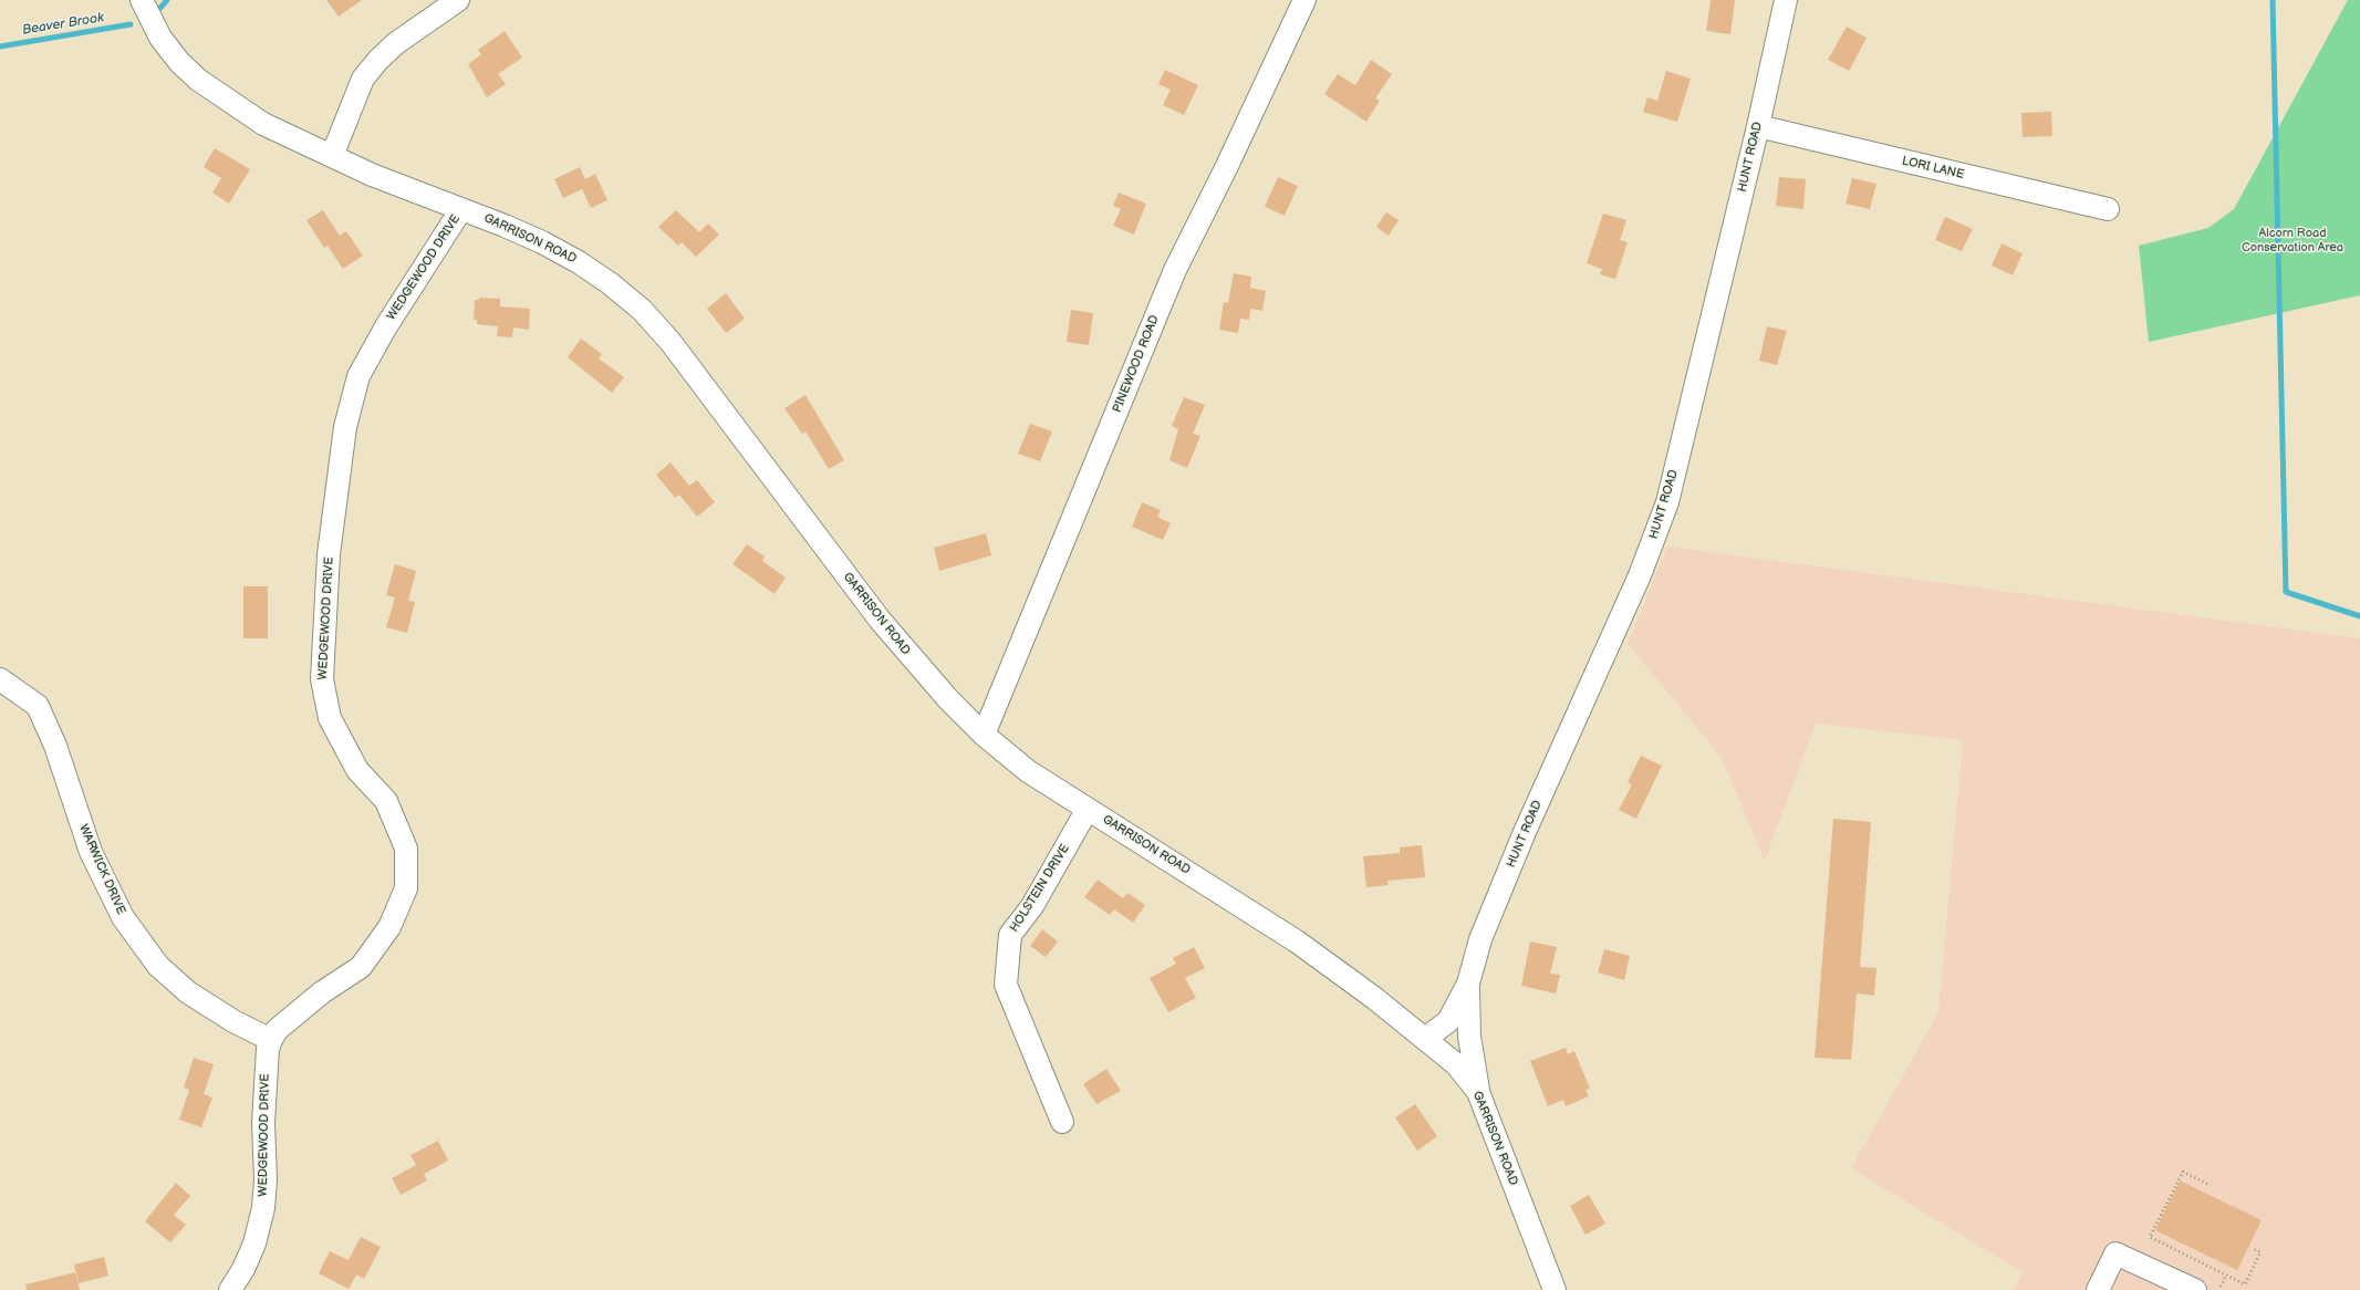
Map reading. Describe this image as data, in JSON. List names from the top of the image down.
{
  "streets": {
    "street": [
      "HUNT ROAD",
      "LORI LANE",
      "GARRISON ROAD",
      "WEDGEWOOD DRIVE",
      "PINEWOOD ROAD",
      "WARWICK DRIVE",
      "HOLSTEIN DRIVE"
    ]
  },
  "crossings": [
    ["HUNT ROAD", "LORI LANE"],
    ["HUNT ROAD", "GARRISON ROAD"],
    ["GARRISON ROAD", "WEDGEWOOD DRIVE"],
    ["GARRISON ROAD", "PINEWOOD ROAD"],
    ["GARRISON ROAD", "HOLSTEIN DRIVE"],
    ["WEDGEWOOD DRIVE", "WARWICK DRIVE"]
  ],
  "water": ["Beaver Brook"],
  "parks": ["Alcorn Road Conservation Area"]
}
